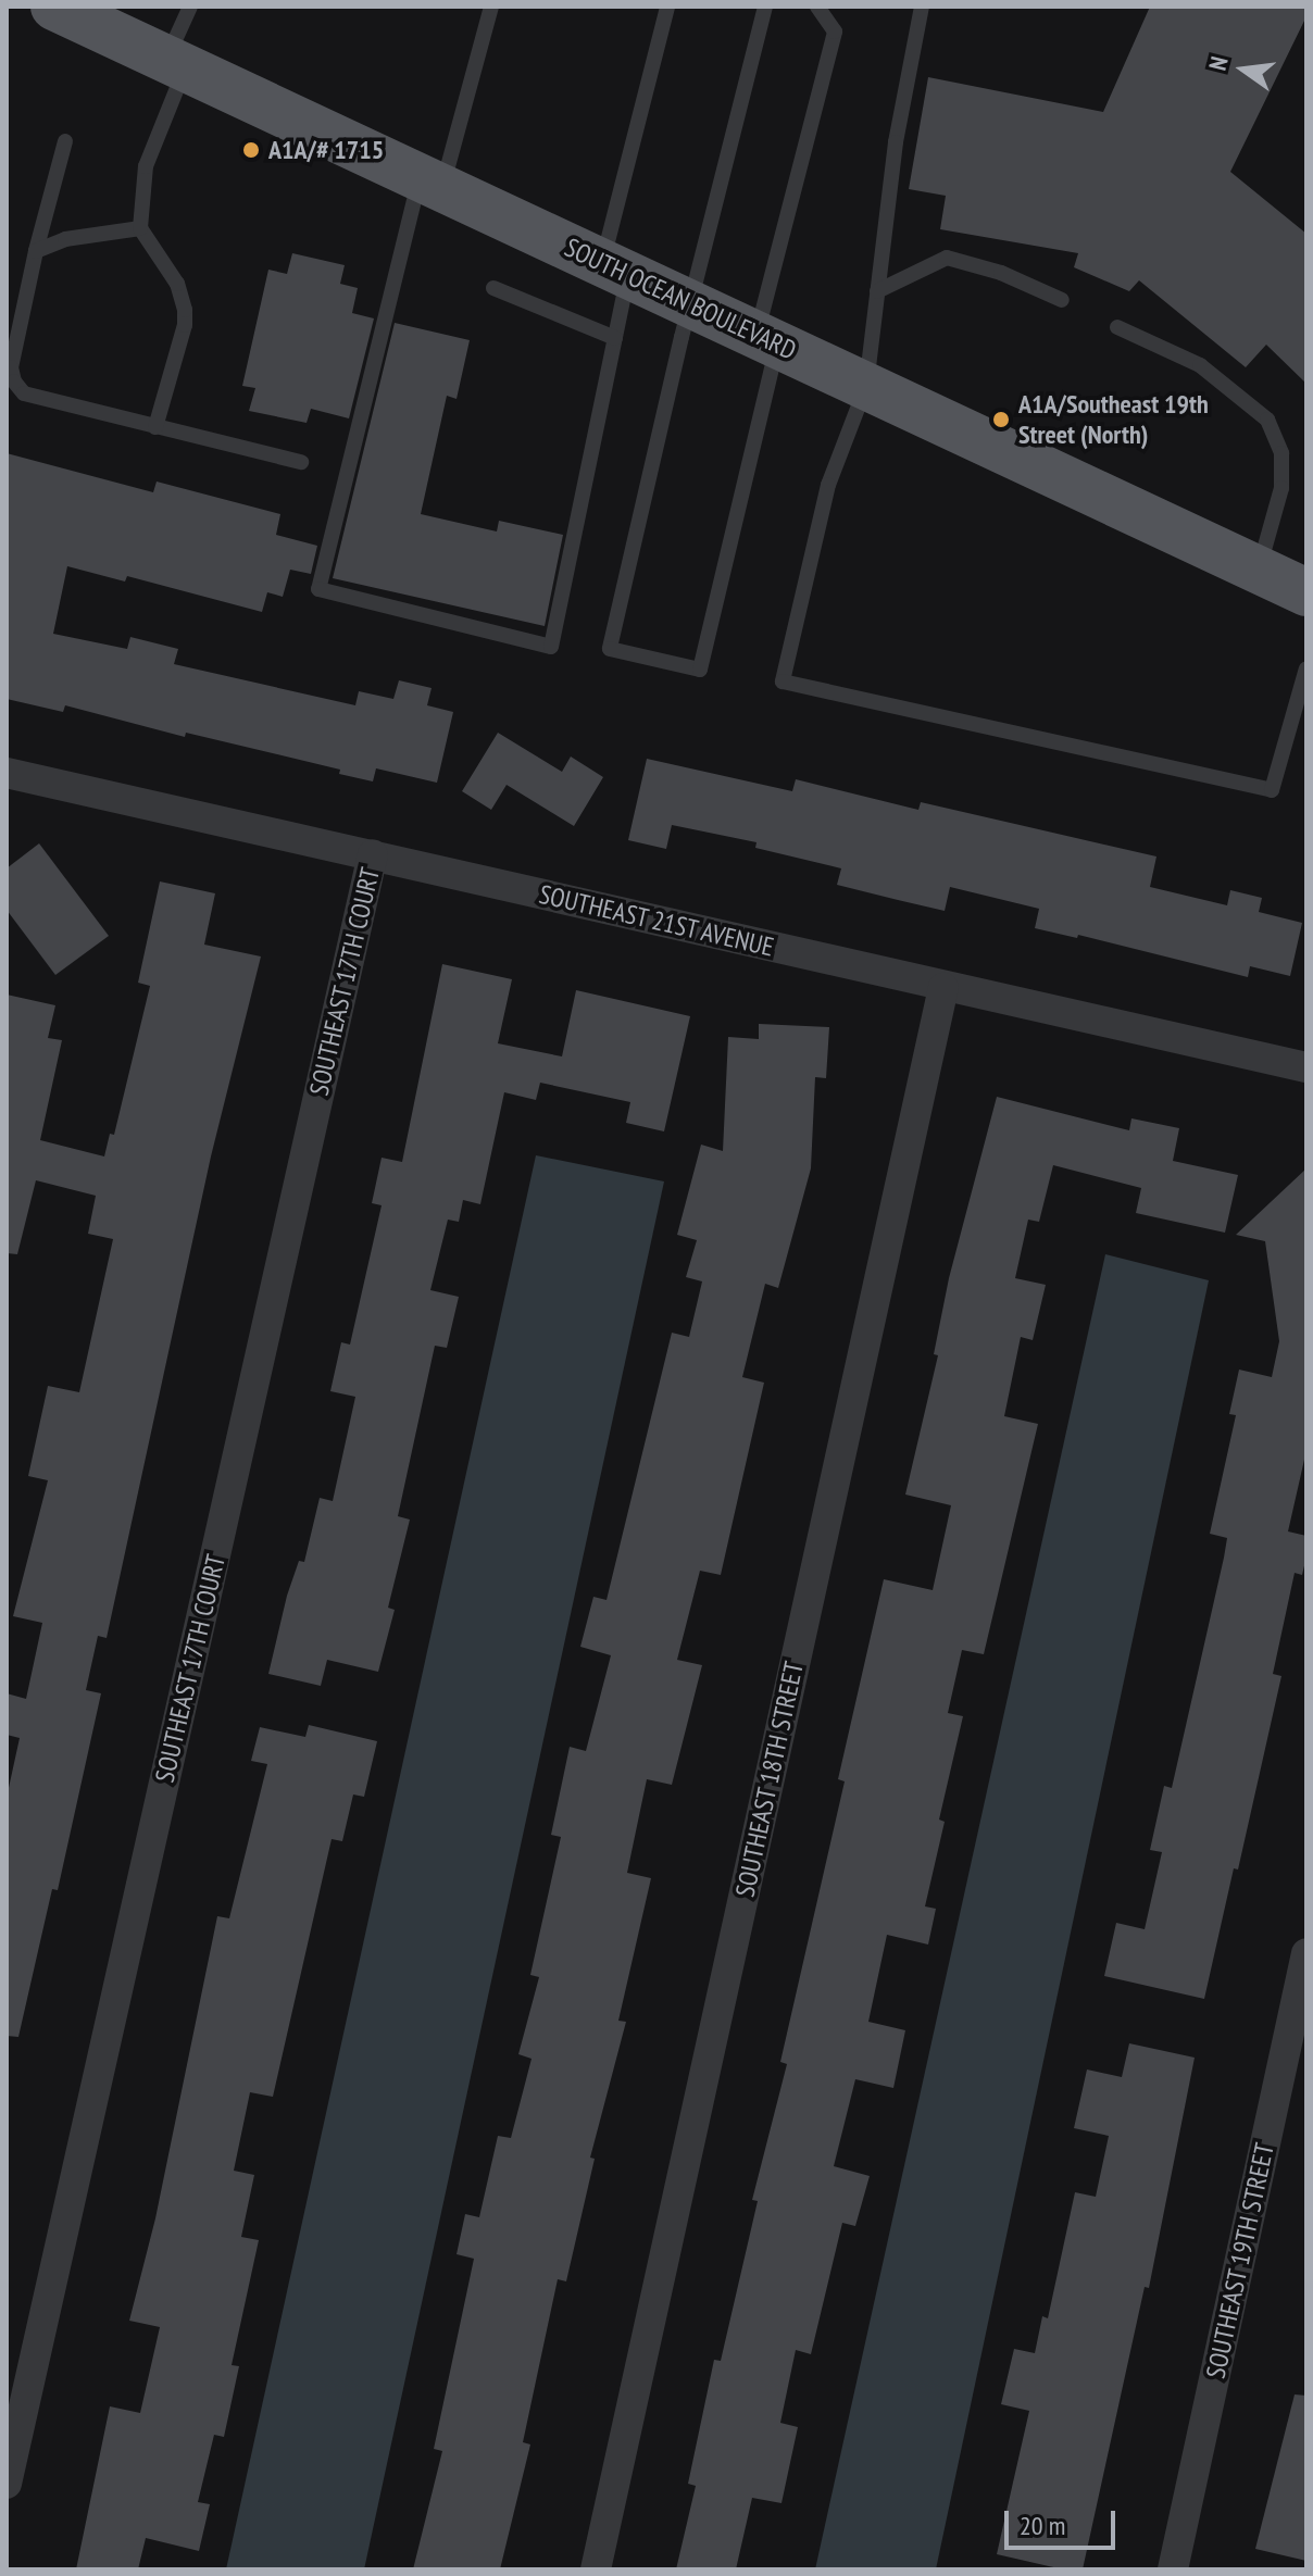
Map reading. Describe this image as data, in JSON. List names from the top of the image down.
{
  "streets": {
    "main road": ["SOUTH OCEAN BOULEVARD"],
    "street": [
      "SOUTHEAST 21ST AVENUE",
      "SOUTHEAST 17TH COURT",
      "SOUTHEAST 18TH STREET",
      "SOUTHEAST 19TH STREET"
    ]
  },
  "crossings": [
    ["SOUTHEAST 21ST AVENUE", "SOUTHEAST 17TH COURT"],
    ["SOUTHEAST 21ST AVENUE", "SOUTHEAST 18TH STREET"]
  ],
  "places": ["A1A/# 1715", "A1A/Southeast 19th Street (North)"],
  "scale_bar": "20 m",
  "north": "left"
}
